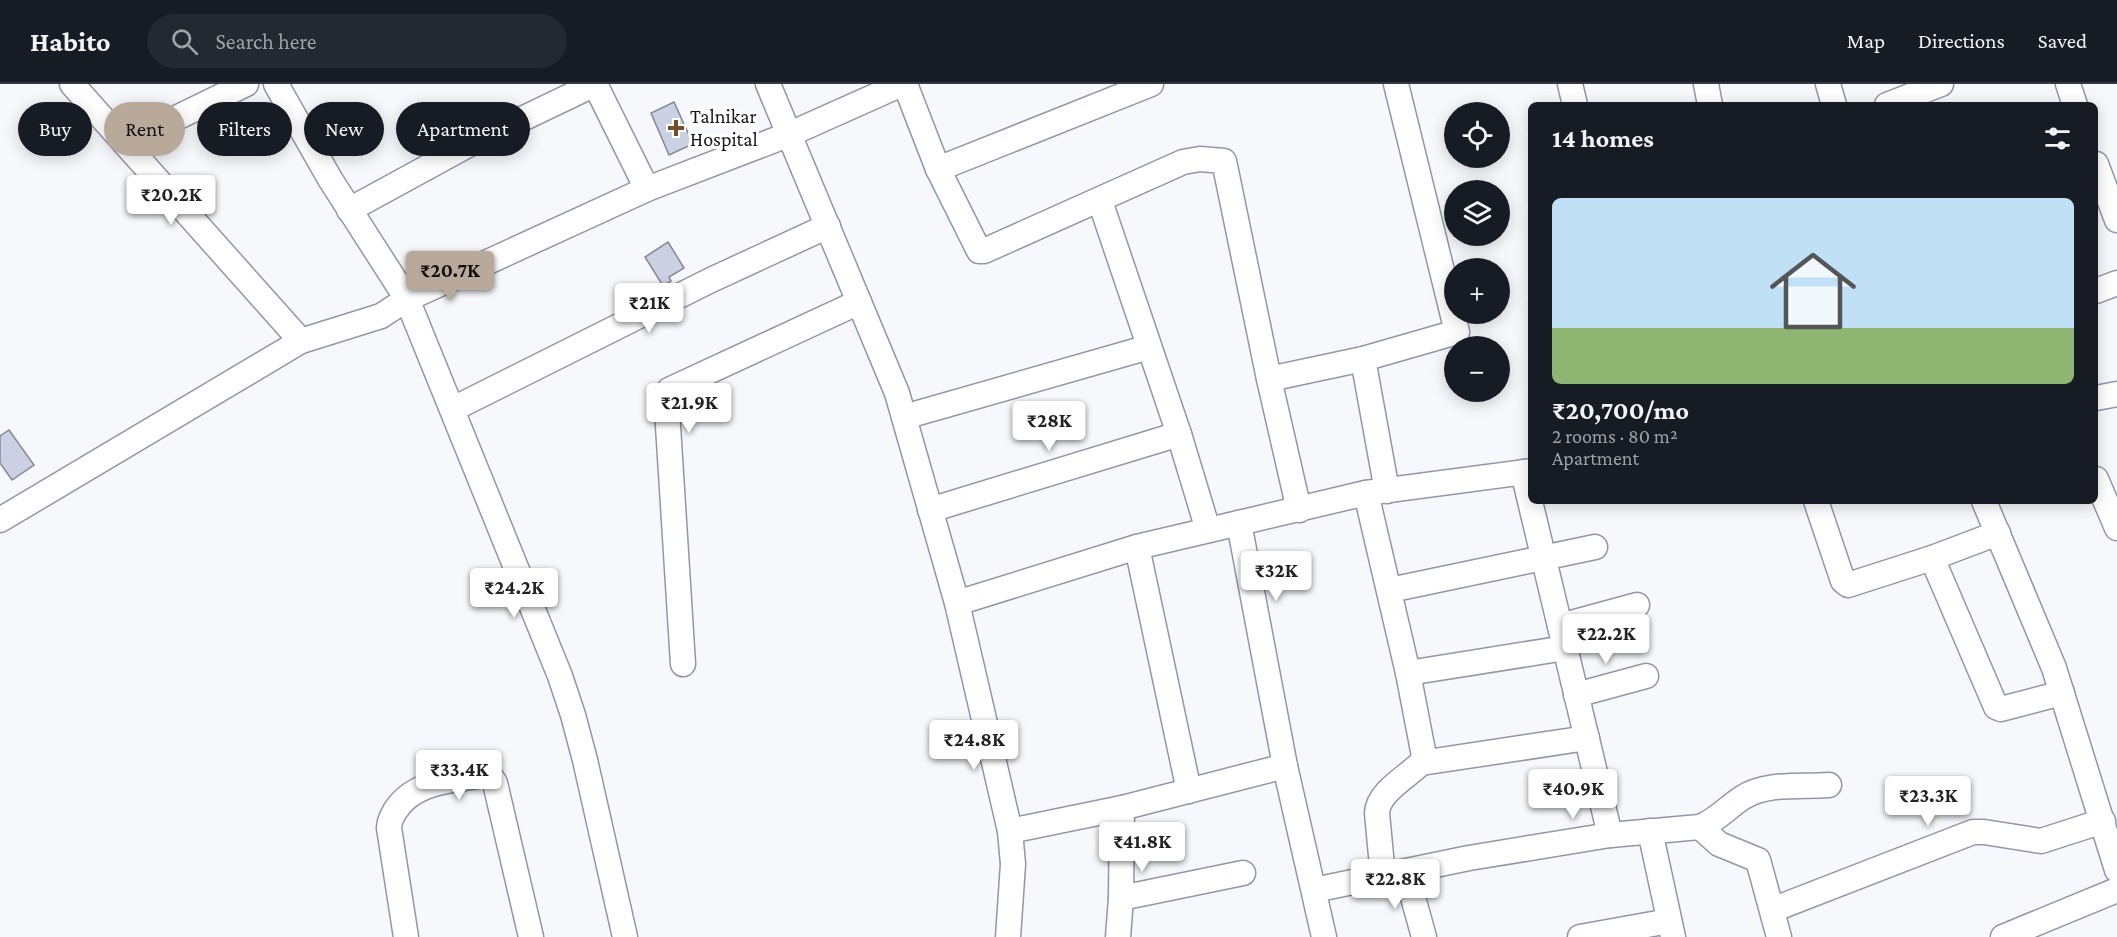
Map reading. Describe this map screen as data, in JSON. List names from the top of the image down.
{
  "places": {
    "health": ["Talnikar Hospital"]
  },
  "page": {
    "header": "Habito",
    "search": "Search here",
    "nav": ["Map", "Directions", "Saved"],
    "map_buttons": ["+", "−"],
    "chip": [
      "Buy",
      "Rent",
      "Filters",
      "New",
      "Apartment"
    ],
    "heading": "14 homes",
    "list": [
      {
        "name": "₹20,700/mo",
        "note": "2 rooms · 80 m² · Apartment"
      }
    ],
    "price": [
      "₹20.2K",
      "₹20.7K",
      "₹21K",
      "₹21.9K",
      "₹28K",
      "₹32K",
      "₹24.2K",
      "₹22.2K",
      "₹24.8K",
      "₹33.4K",
      "₹40.9K",
      "₹23.3K",
      "₹41.8K",
      "₹22.8K"
    ]
  }
}
